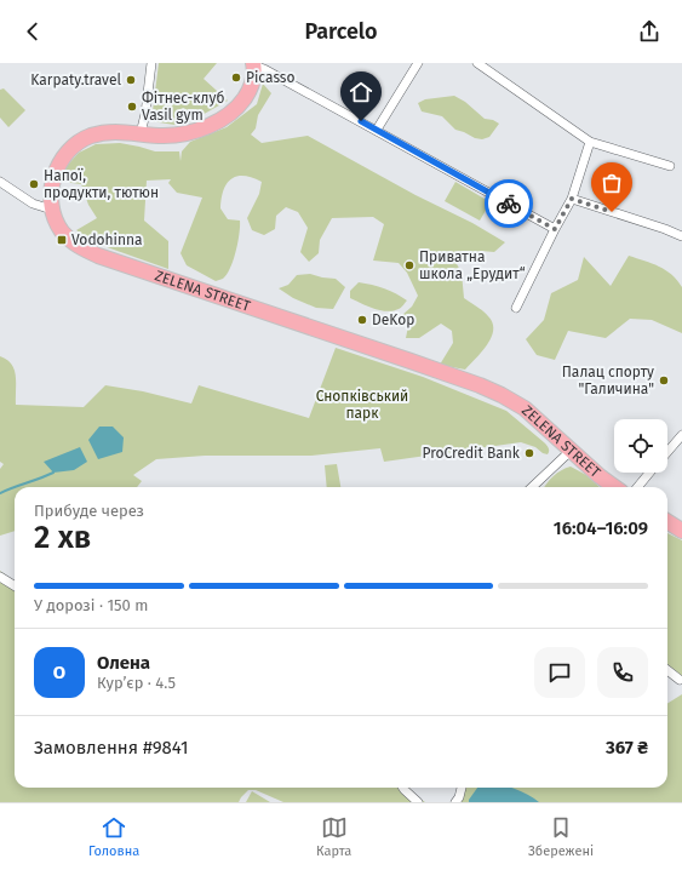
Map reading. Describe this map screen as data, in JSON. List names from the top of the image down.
{
  "streets": {
    "main road": ["ZELENA STREET"]
  },
  "parks": ["Снопківський парк"],
  "places": {
    "other": [
      "Picasso",
      "Karpaty.travel",
      "Фітнес-клуб Vasil gym",
      "Напої, продукти, тютюн",
      "Приватна школа „Ерудит“",
      "DeKop",
      "Палац спорту \"Галичина\"",
      "ProCredit Bank"
    ],
    "transit": ["Vodohinna"]
  },
  "page": {
    "header": "Parcelo",
    "heading": ["2 хв", "Прибуде через", "16:04–16:09"],
    "panel": [
      "Олена",
      "Кур’єр · 4.5",
      "Замовлення #9841",
      "367 ₴"
    ],
    "bar": "У дорозі · 150 m",
    "round": "О",
    "tabs": ["Головна", "Карта", "Збережені"]
  }
}
